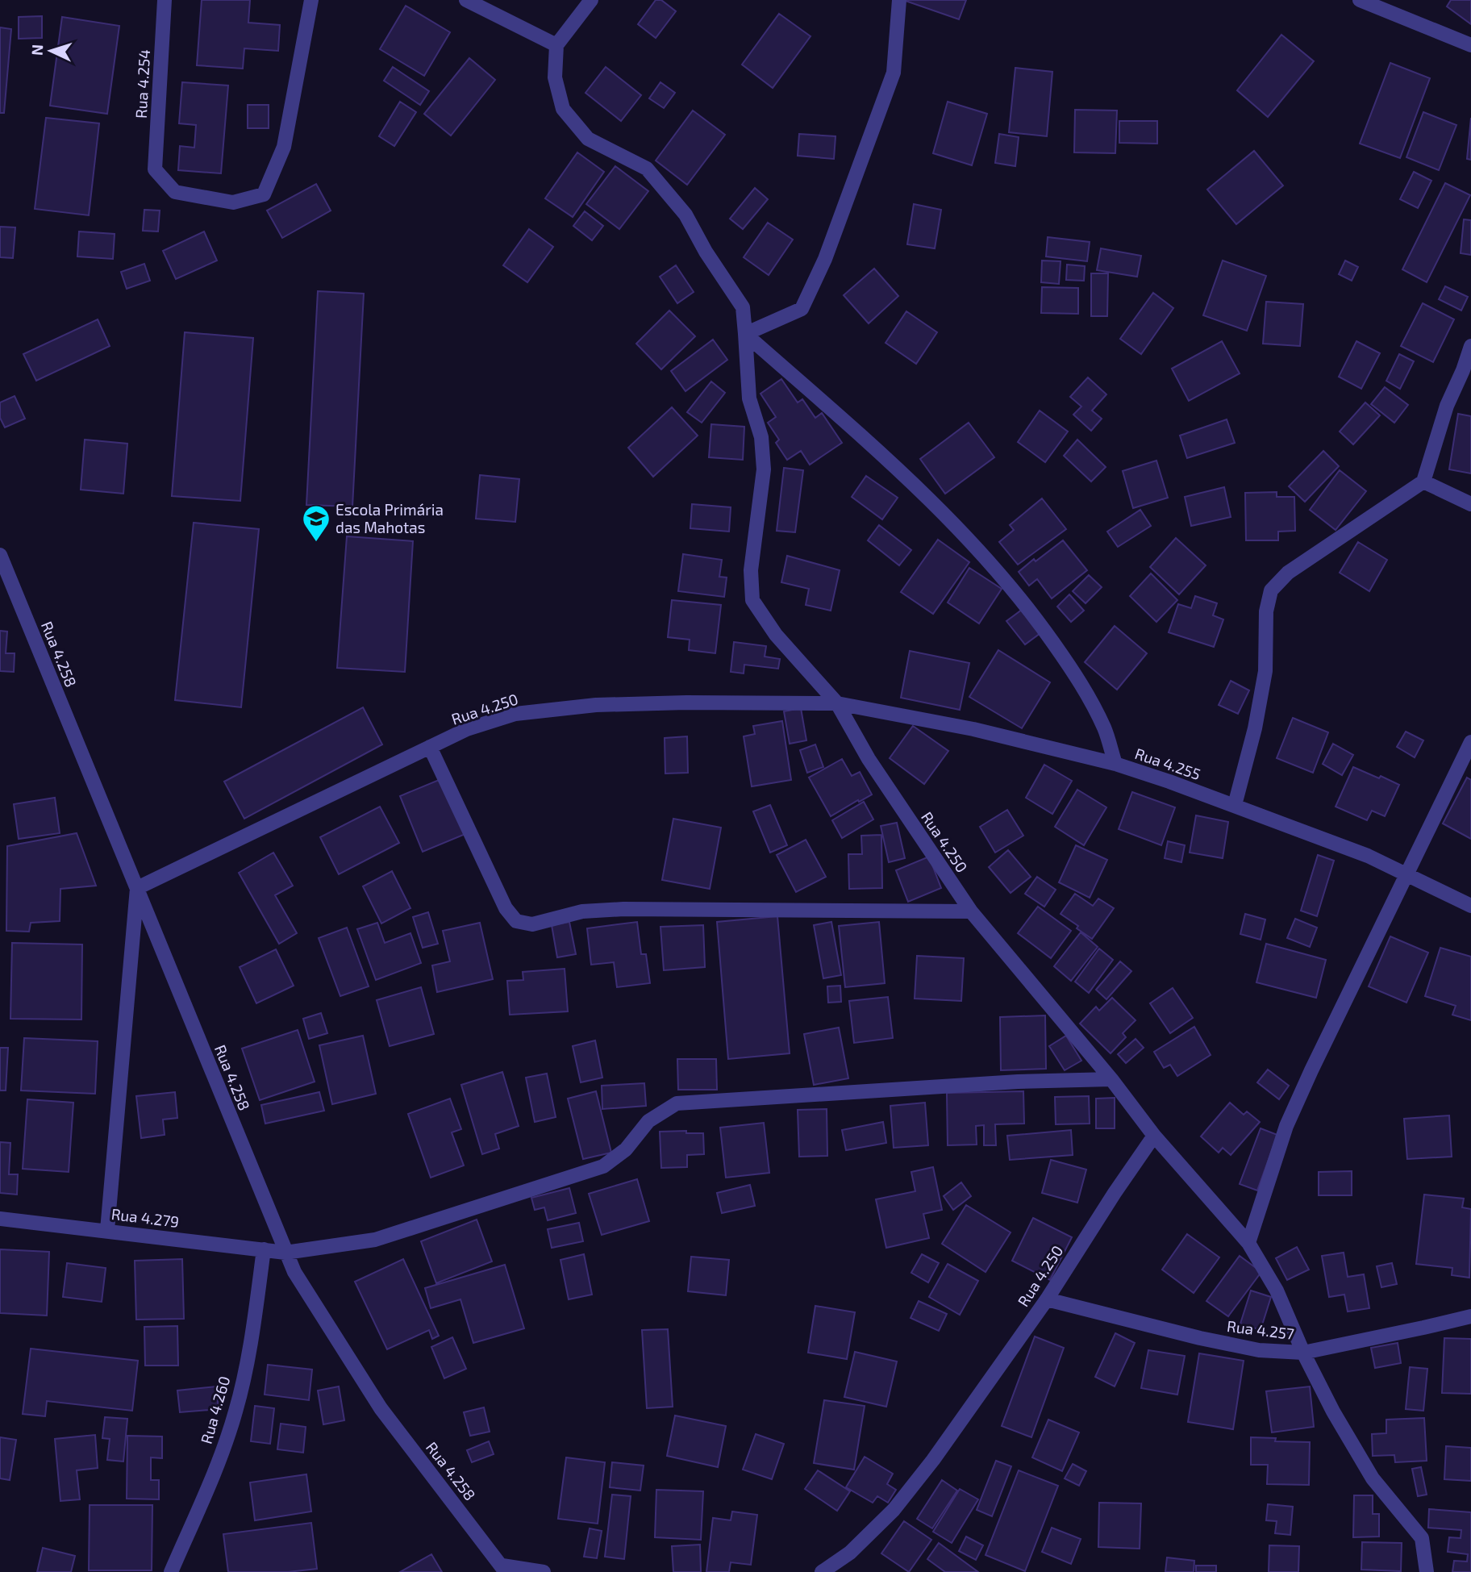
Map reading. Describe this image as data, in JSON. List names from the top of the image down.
{
  "streets": {
    "street": [
      "Rua 4.254",
      "Rua 4.258",
      "Rua 4.250",
      "Rua 4.255",
      "Rua 4.279",
      "Rua 4.257",
      "Rua 4.260"
    ]
  },
  "crossings": [
    ["Rua 4.258", "Rua 4.250"],
    ["Rua 4.258", "Rua 4.279"],
    ["Rua 4.250", "Rua 4.255"],
    ["Rua 4.250", "Rua 4.279"],
    ["Rua 4.250", "Rua 4.257"],
    ["Rua 4.279", "Rua 4.260"]
  ],
  "places": {
    "school or university": ["Escola Primária das Mahotas"]
  },
  "north": "left"
}
